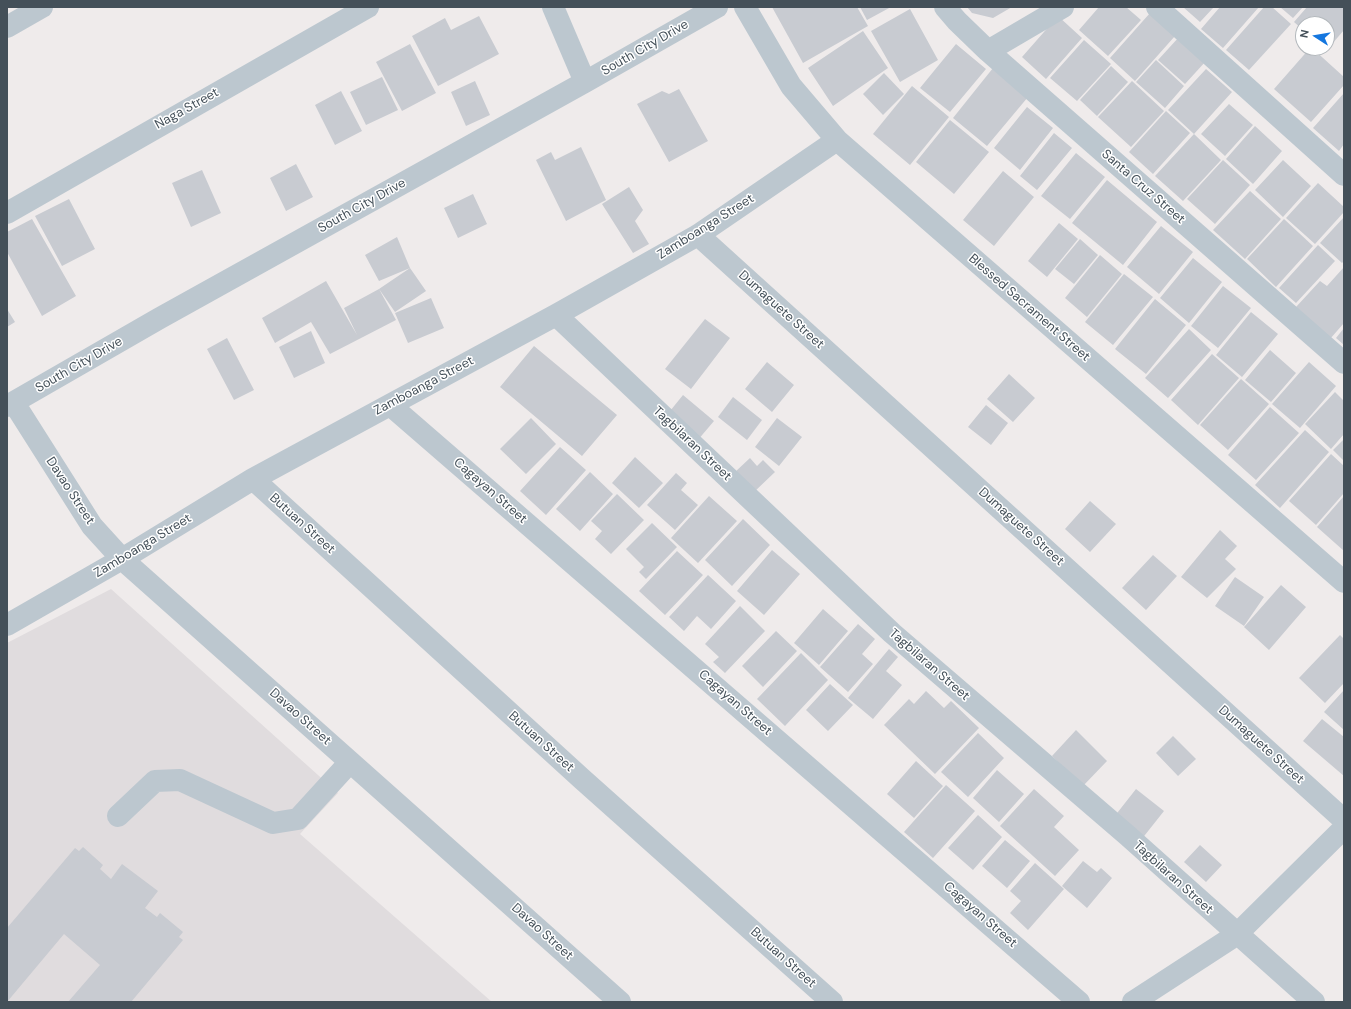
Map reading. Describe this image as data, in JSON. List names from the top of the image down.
{
  "streets": {
    "street": [
      "South City Drive",
      "Naga Street",
      "Santa Cruz Street",
      "Zamboanga Street",
      "Blessed Sacrament Street",
      "Dumaguete Street",
      "Tagbilaran Street",
      "Davao Street",
      "Cagayan Street",
      "Butuan Street"
    ]
  },
  "crossings": [
    ["South City Drive", "Davao Street"],
    ["Zamboanga Street", "Blessed Sacrament Street"],
    ["Zamboanga Street", "Dumaguete Street"],
    ["Zamboanga Street", "Tagbilaran Street"],
    ["Zamboanga Street", "Davao Street"],
    ["Zamboanga Street", "Cagayan Street"],
    ["Zamboanga Street", "Butuan Street"]
  ],
  "north": "left"
}
